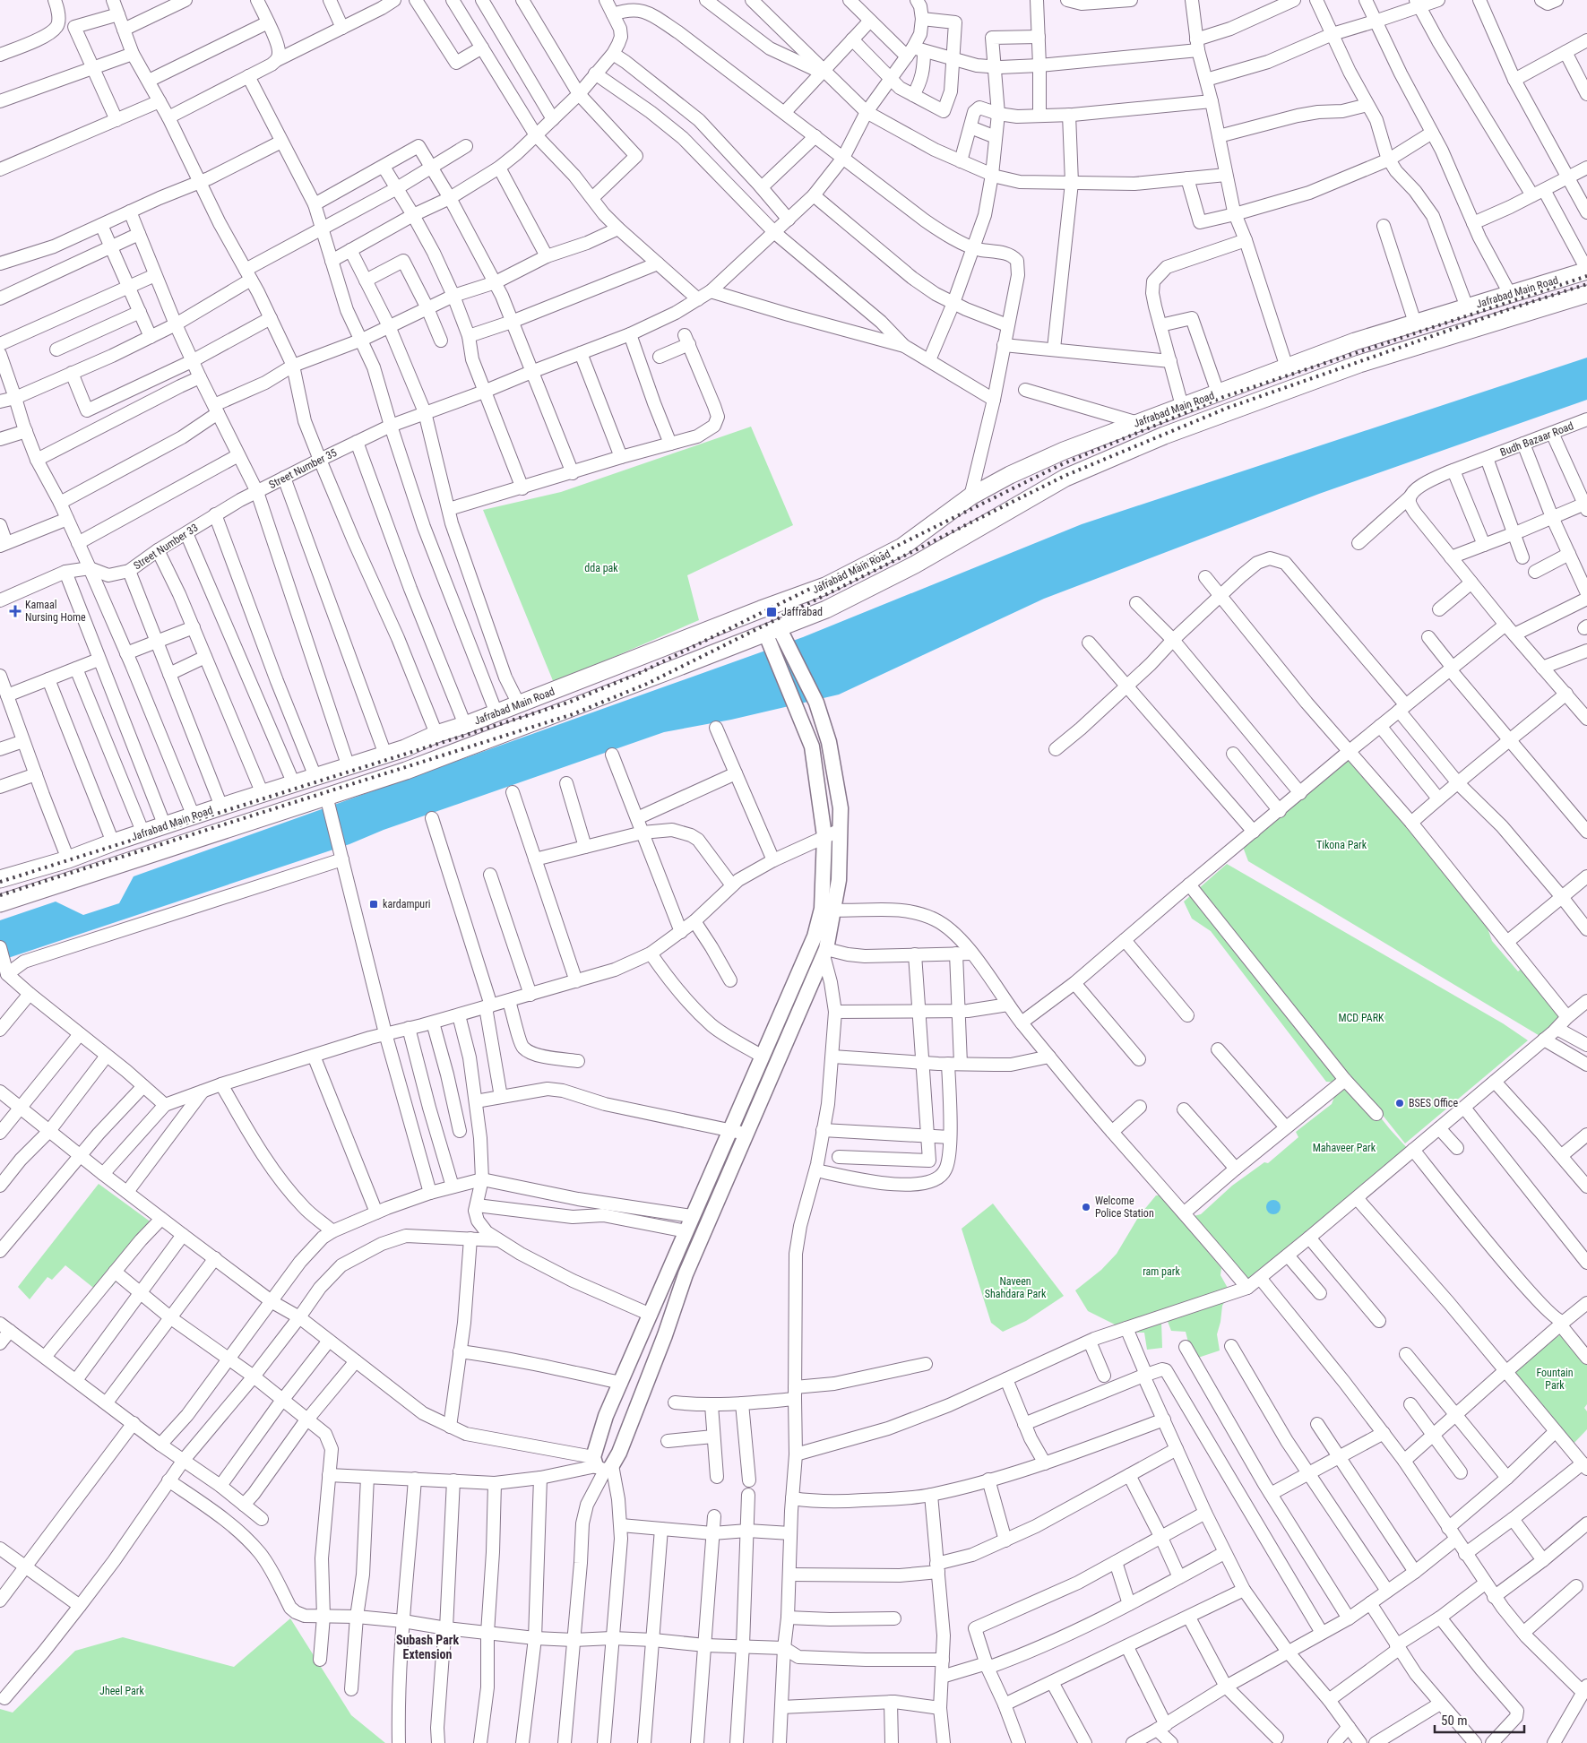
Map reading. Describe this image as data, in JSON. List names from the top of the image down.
{
  "streets": {
    "main road": ["Jafrabad Main Road"],
    "street": ["Budh Bazaar Road", "Street Number 35", "Street Number 33"]
  },
  "crossings": [
    ["Street Number 35", "Street Number 33"]
  ],
  "districts": ["Subash Park Extension"],
  "parks": [
    "dda pak",
    "Tikona Park",
    "MCD PARK",
    "Mahaveer Park",
    "ram park",
    "Naveen Shahdara Park",
    "Fountain Park",
    "Jheel Park"
  ],
  "places": {
    "health": ["Kamaal Nursing Home"],
    "transit": ["Jaffrabad", "kardampuri"],
    "other": ["BSES Office", "Welcome Police Station"]
  },
  "scale_bar": "50 m"
}
